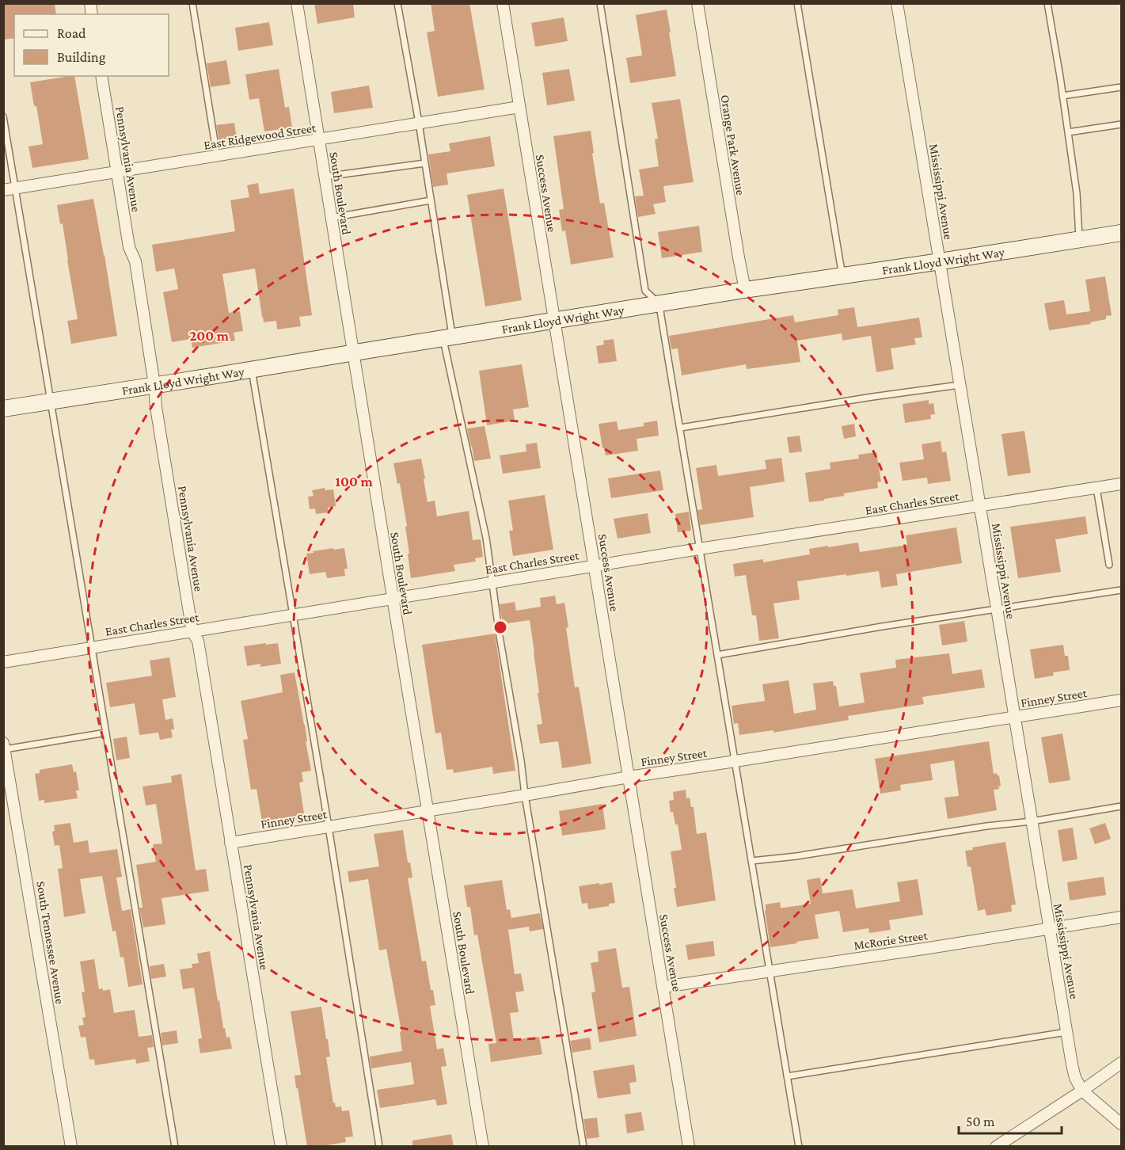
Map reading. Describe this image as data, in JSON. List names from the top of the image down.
{
  "streets": {
    "street": [
      "East Ridgewood Street",
      "Orange Park Avenue",
      "Pennsylvania Avenue",
      "Mississippi Avenue",
      "South Boulevard",
      "Success Avenue",
      "Frank Lloyd Wright Way",
      "East Charles Street",
      "Finney Street",
      "McRorie Street",
      "South Tennessee Avenue"
    ]
  },
  "crossings": [
    ["East Ridgewood Street", "Pennsylvania Avenue"],
    ["East Ridgewood Street", "South Boulevard"],
    ["East Ridgewood Street", "Success Avenue"],
    ["Orange Park Avenue", "Frank Lloyd Wright Way"],
    ["Pennsylvania Avenue", "Frank Lloyd Wright Way"],
    ["Pennsylvania Avenue", "East Charles Street"],
    ["Pennsylvania Avenue", "Finney Street"],
    ["Mississippi Avenue", "Frank Lloyd Wright Way"],
    ["Mississippi Avenue", "East Charles Street"],
    ["Mississippi Avenue", "Finney Street"],
    ["Mississippi Avenue", "McRorie Street"],
    ["South Boulevard", "Frank Lloyd Wright Way"],
    ["South Boulevard", "East Charles Street"],
    ["South Boulevard", "Finney Street"],
    ["Success Avenue", "Frank Lloyd Wright Way"],
    ["Success Avenue", "East Charles Street"],
    ["Success Avenue", "Finney Street"],
    ["Success Avenue", "McRorie Street"]
  ],
  "legend": ["Road", "Building"],
  "scale_bar": "50 m",
  "rings": ["200 m", "100 m"]
}
